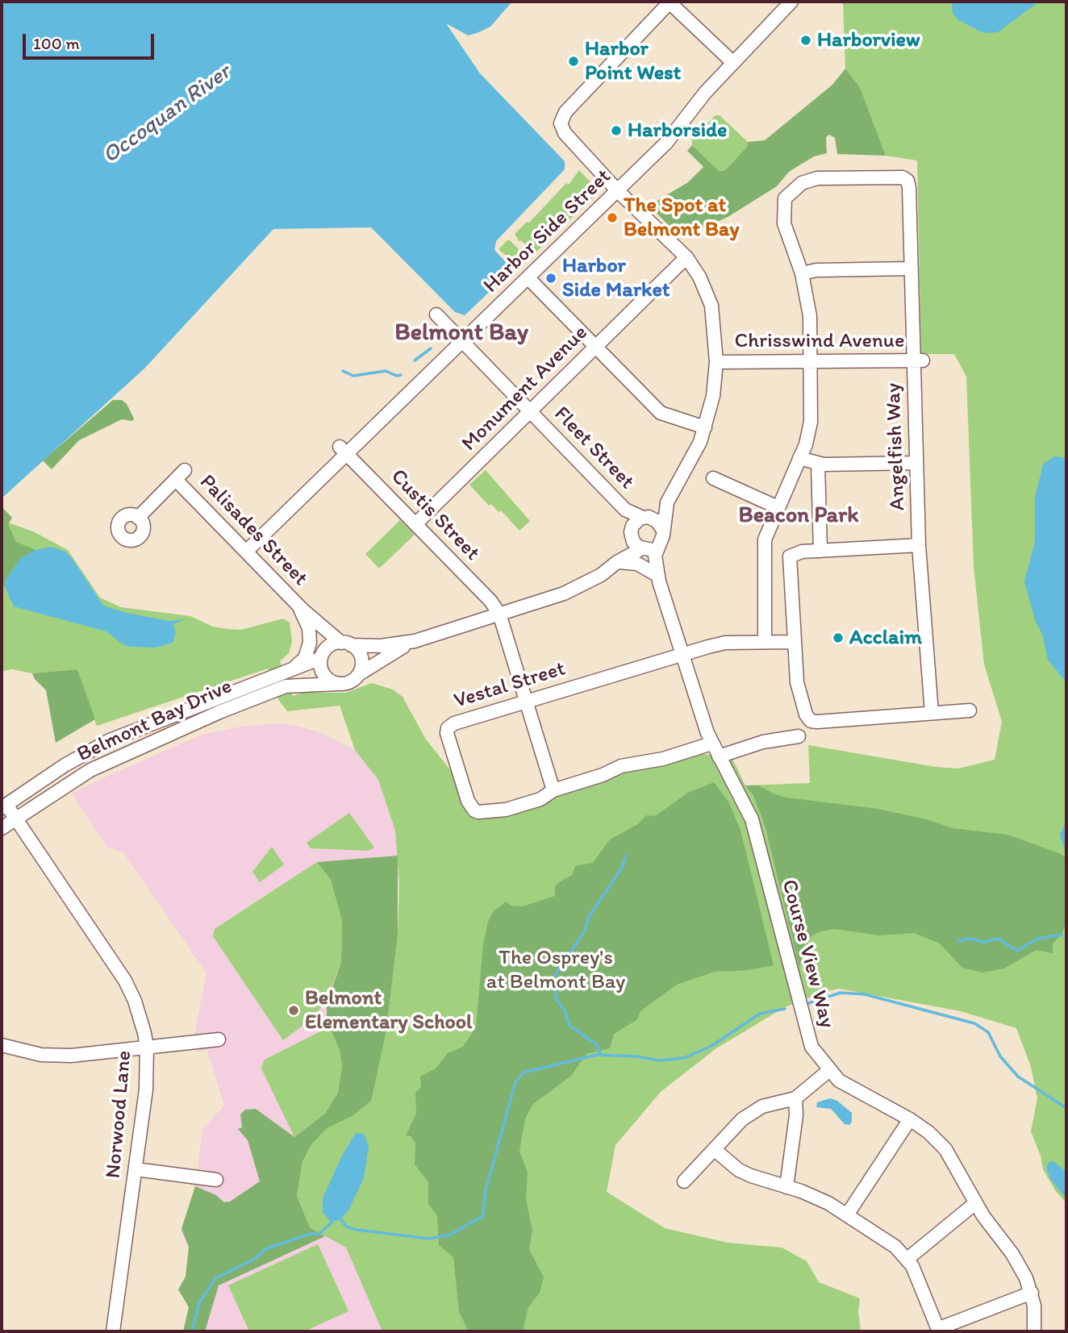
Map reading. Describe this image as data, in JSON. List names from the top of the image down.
{
  "streets": {
    "street": [
      "Harbor Side Street",
      "Chrisswind Avenue",
      "Monument Avenue",
      "Angelfish Way",
      "Fleet Street",
      "Custis Street",
      "Palisades Street",
      "Vestal Street",
      "Belmont Bay Drive",
      "Course View Way",
      "Norwood Lane"
    ]
  },
  "crossings": [
    ["Harbor Side Street", "Fleet Street"],
    ["Harbor Side Street", "Custis Street"],
    ["Harbor Side Street", "Palisades Street"],
    ["Harbor Side Street", "Belmont Bay Drive"],
    ["Chrisswind Avenue", "Angelfish Way"],
    ["Chrisswind Avenue", "Belmont Bay Drive"],
    ["Monument Avenue", "Fleet Street"],
    ["Monument Avenue", "Custis Street"],
    ["Monument Avenue", "Belmont Bay Drive"],
    ["Fleet Street", "Belmont Bay Drive"],
    ["Fleet Street", "Course View Way"],
    ["Custis Street", "Belmont Bay Drive"],
    ["Palisades Street", "Belmont Bay Drive"],
    ["Vestal Street", "Course View Way"],
    ["Belmont Bay Drive", "Course View Way"],
    ["Belmont Bay Drive", "Norwood Lane"]
  ],
  "districts": ["Belmont Bay", "Beacon Park"],
  "water": ["Occoquan River"],
  "parks": ["The Osprey's at Belmont Bay"],
  "places": [
    "Harborview",
    "Harbor Point West",
    "Harborside",
    "The Spot at Belmont Bay",
    "Harbor Side Market",
    "Acclaim",
    "Belmont Elementary School"
  ],
  "scale_bar": "100 m"
}
